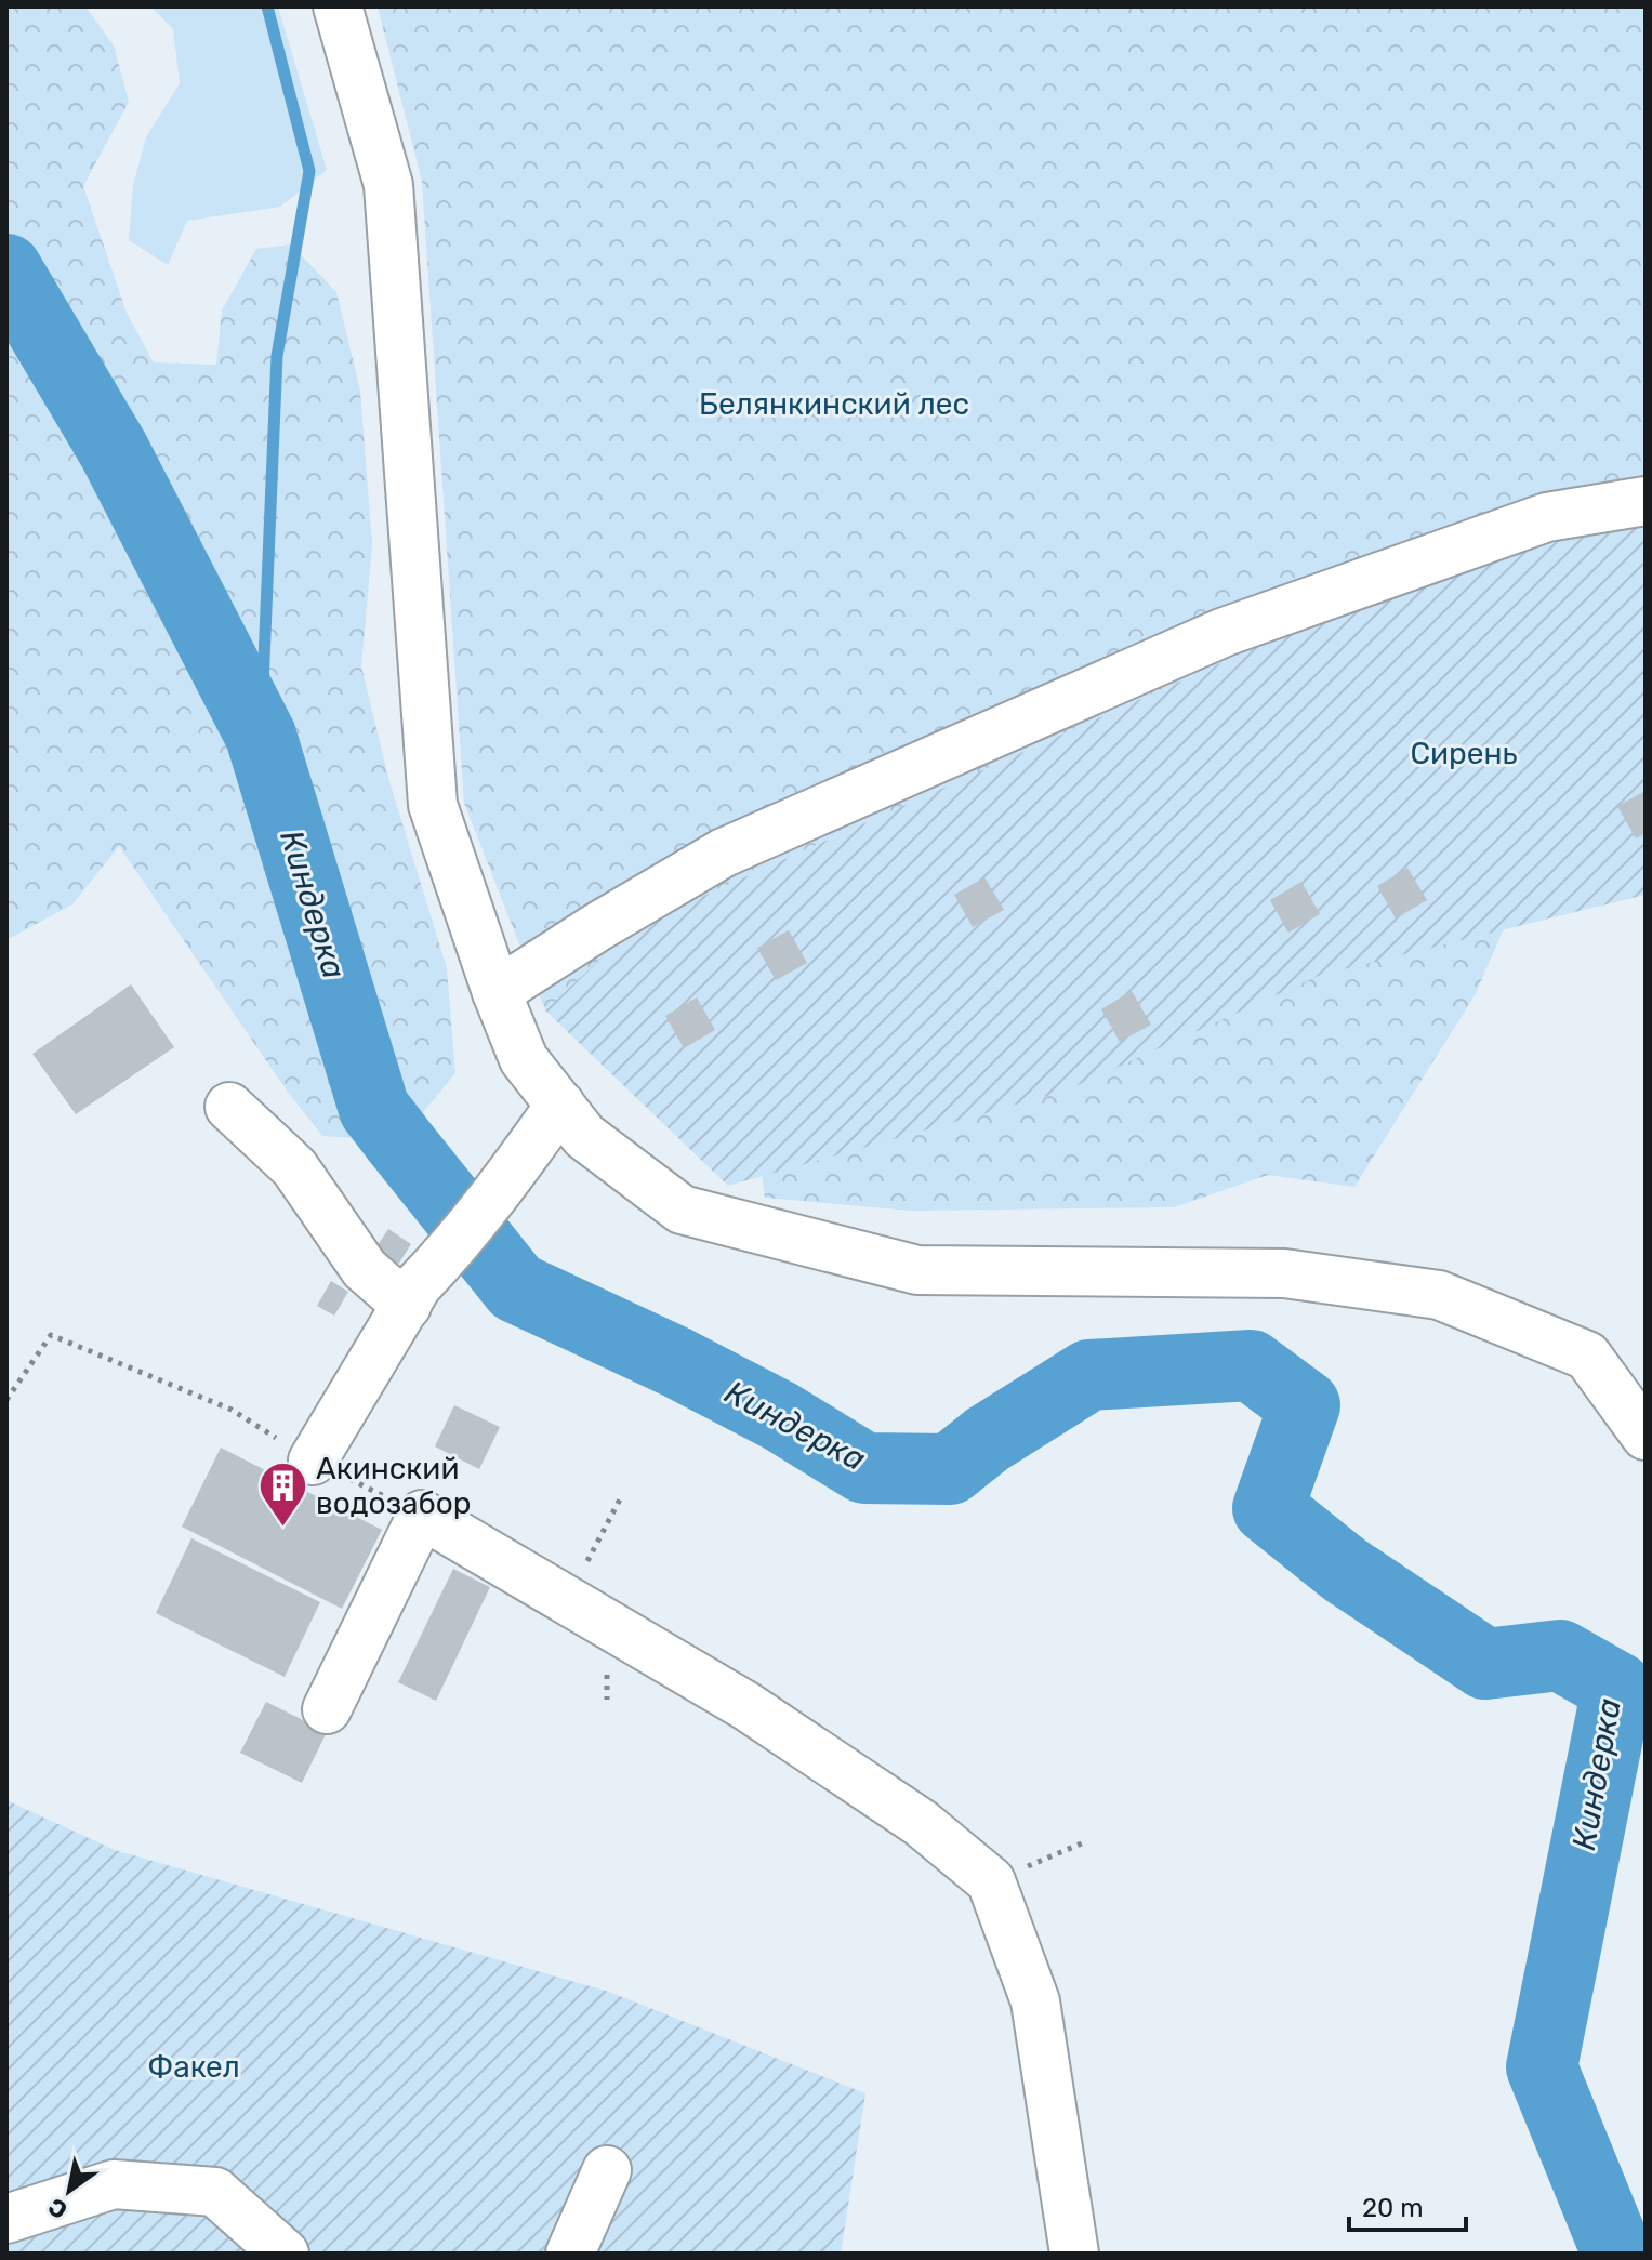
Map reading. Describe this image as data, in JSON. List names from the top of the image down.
{
  "water": ["Киндерка"],
  "parks": ["Белянкинский лес", "Сирень", "Факел"],
  "places": {
    "building": ["Акинский водозабор"]
  },
  "scale_bar": "20 m",
  "north": "bottom left"
}
